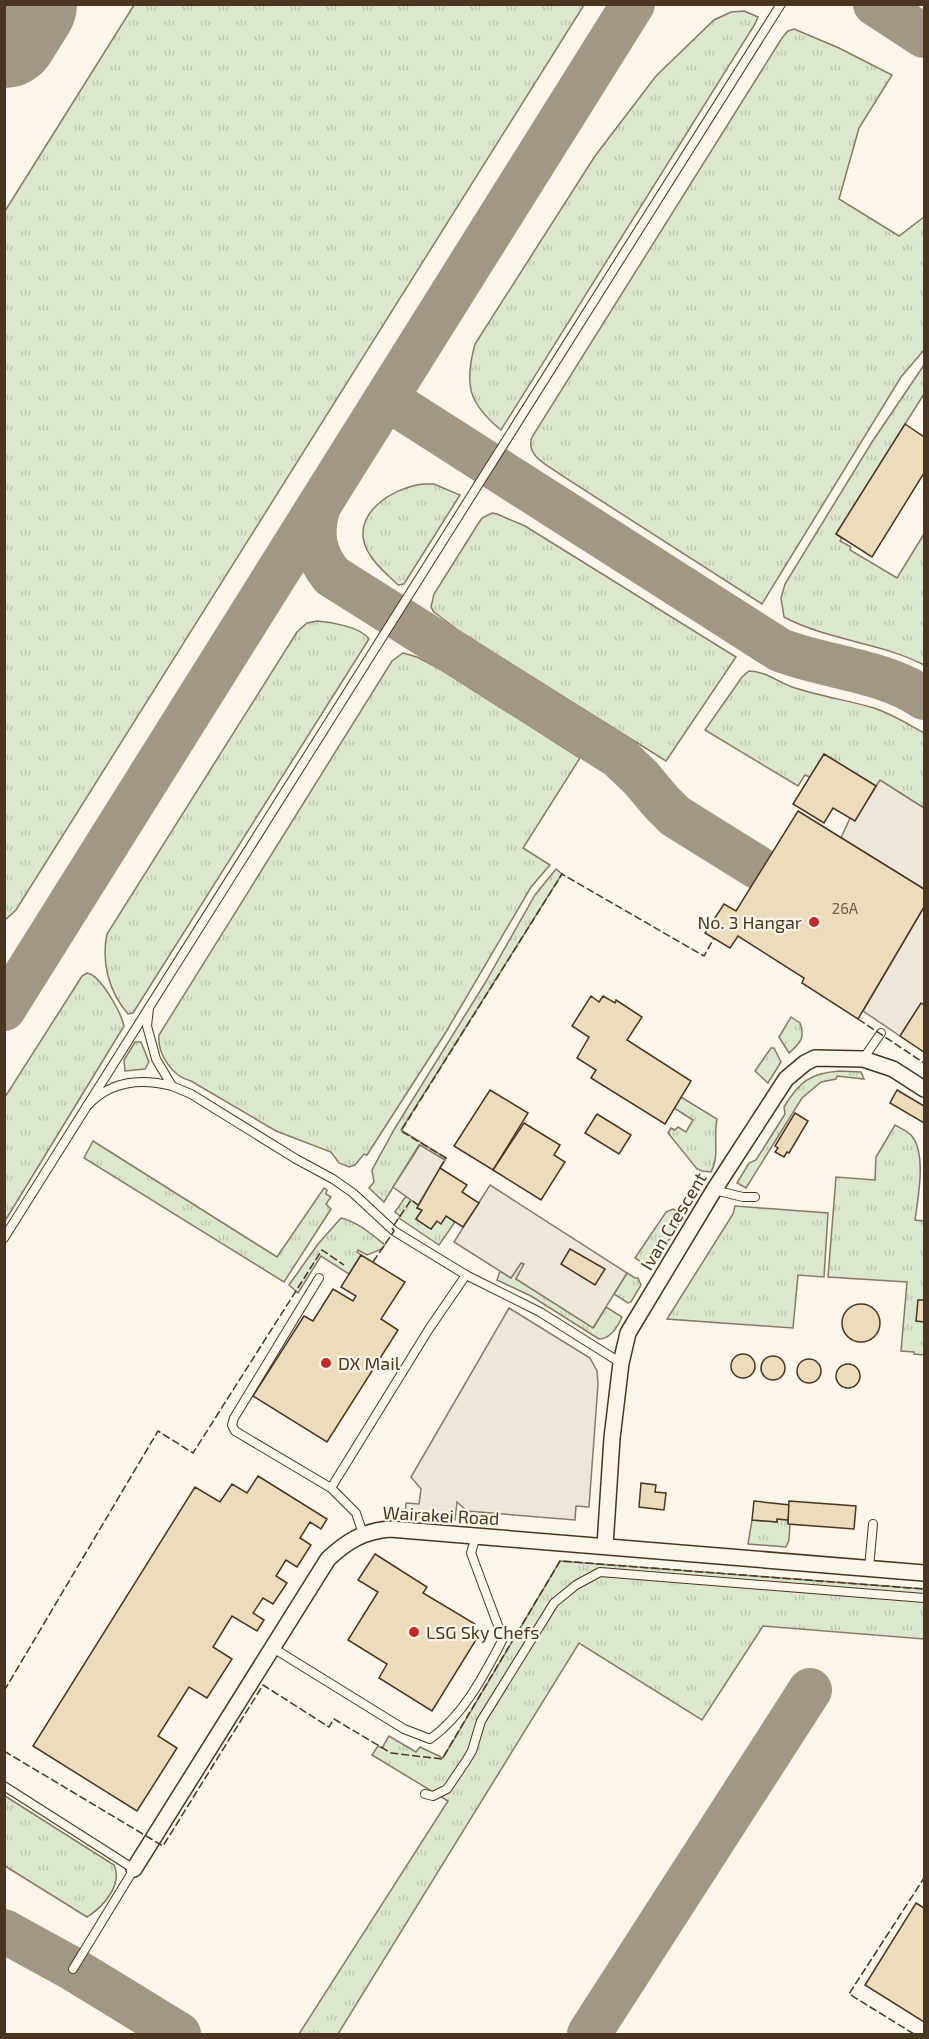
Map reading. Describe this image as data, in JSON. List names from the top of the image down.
{
  "streets": {
    "street": ["Ivan Crescent", "Wairakei Road"]
  },
  "crossings": [
    ["Ivan Crescent", "Wairakei Road"]
  ],
  "places": ["No. 3 Hangar", "DX Mail", "LSG Sky Chefs"],
  "house_numbers": ["26A"]
}
